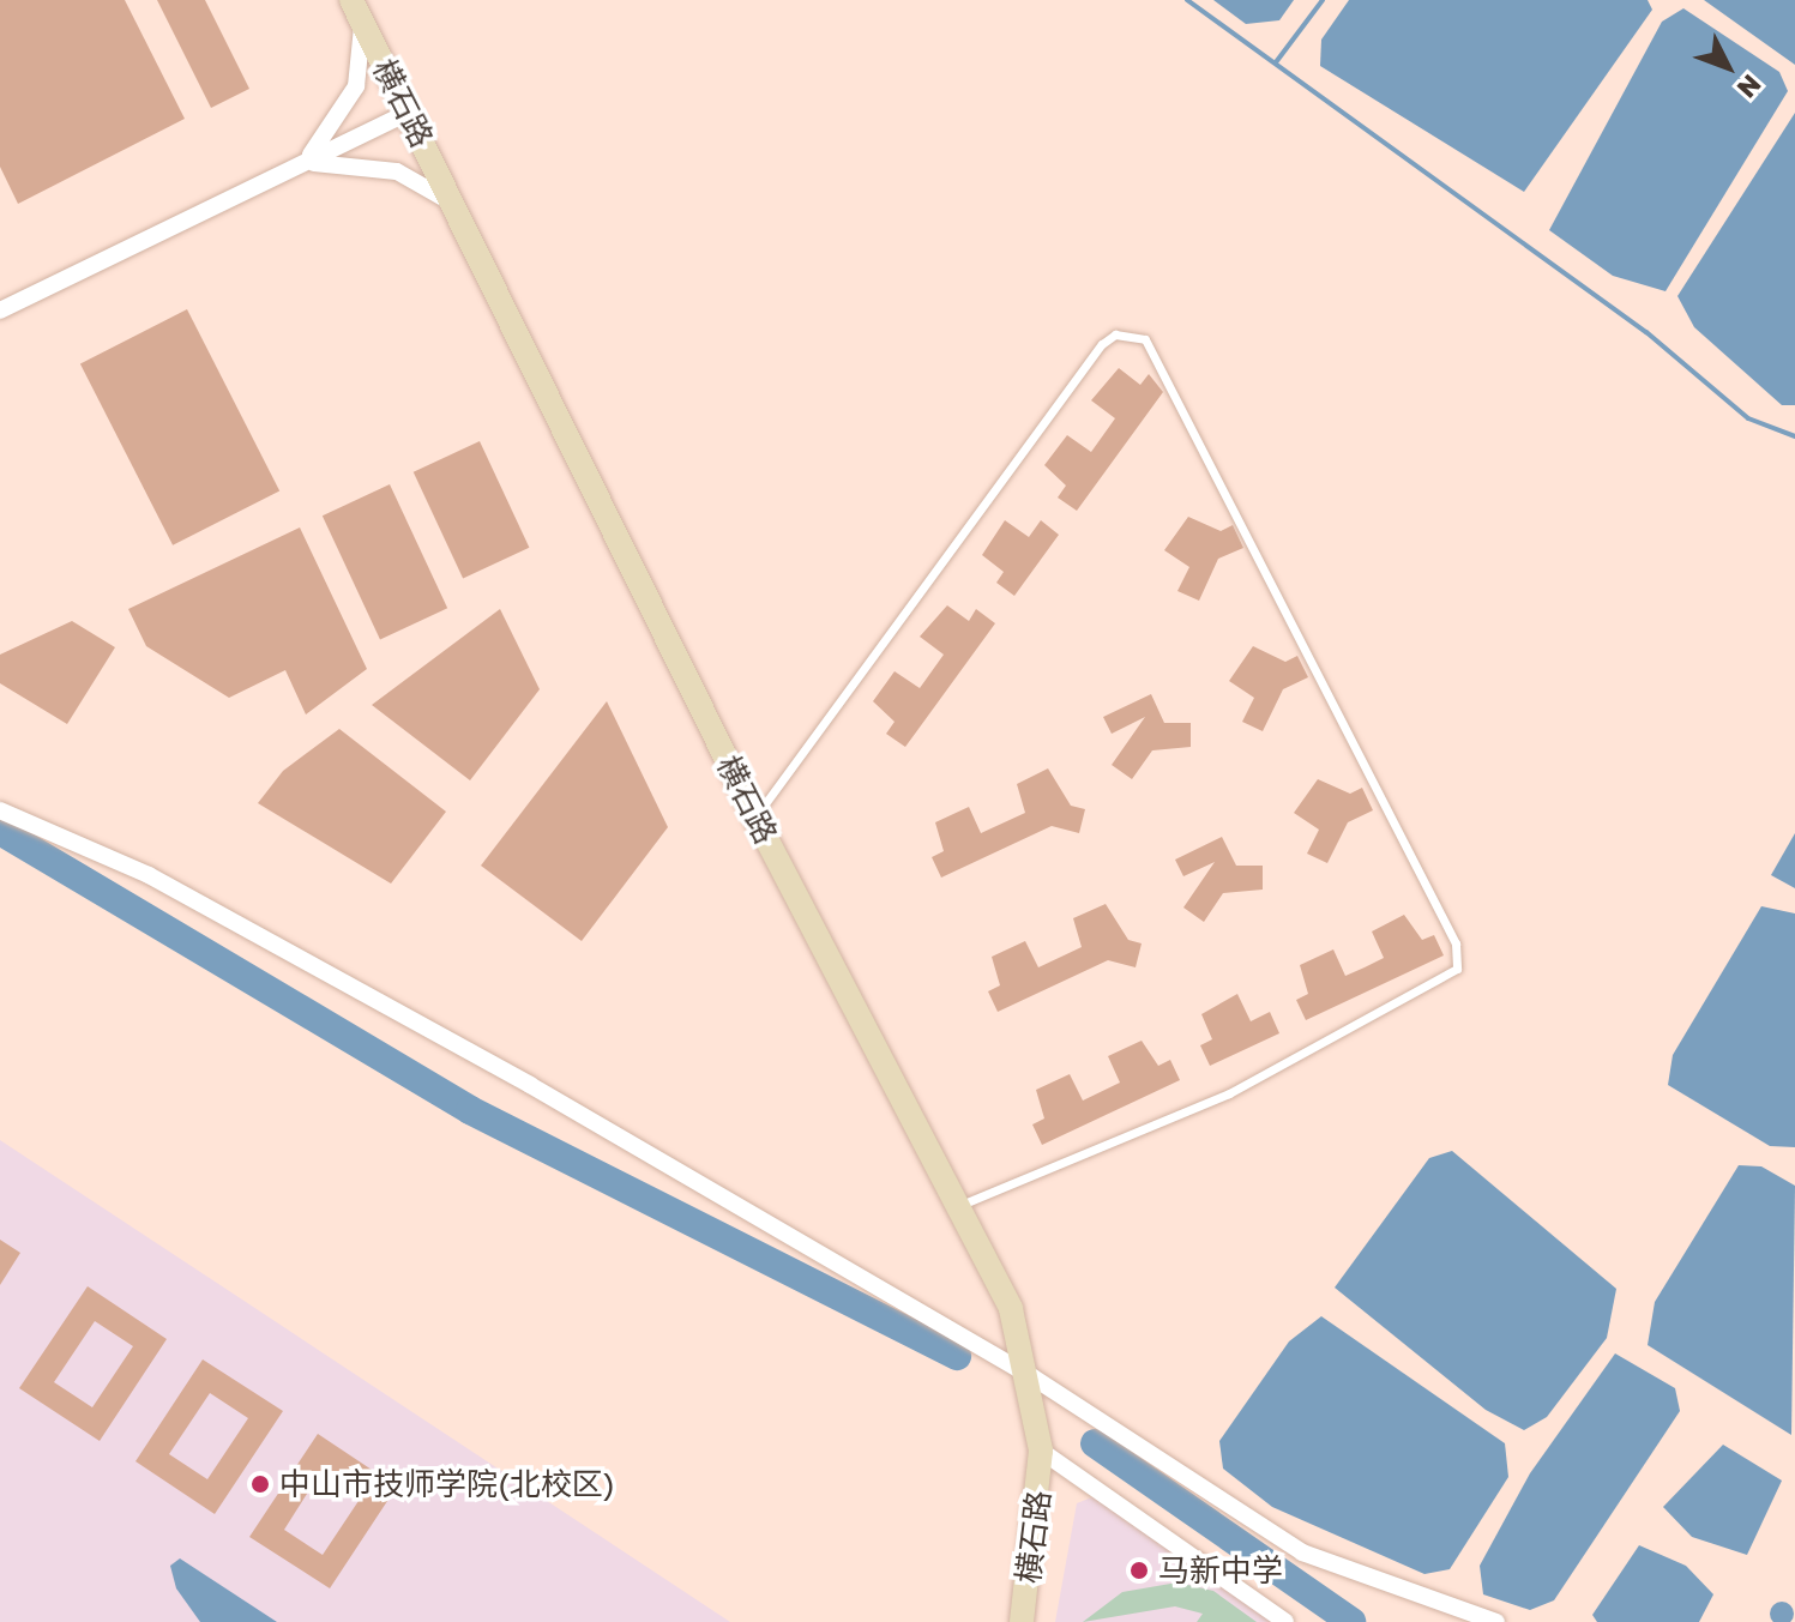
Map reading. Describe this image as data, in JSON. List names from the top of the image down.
{
  "streets": {
    "main road": ["横石路"]
  },
  "places": ["中山市技师学院(北校区)", "马新中学"],
  "north": "bottom right"
}
